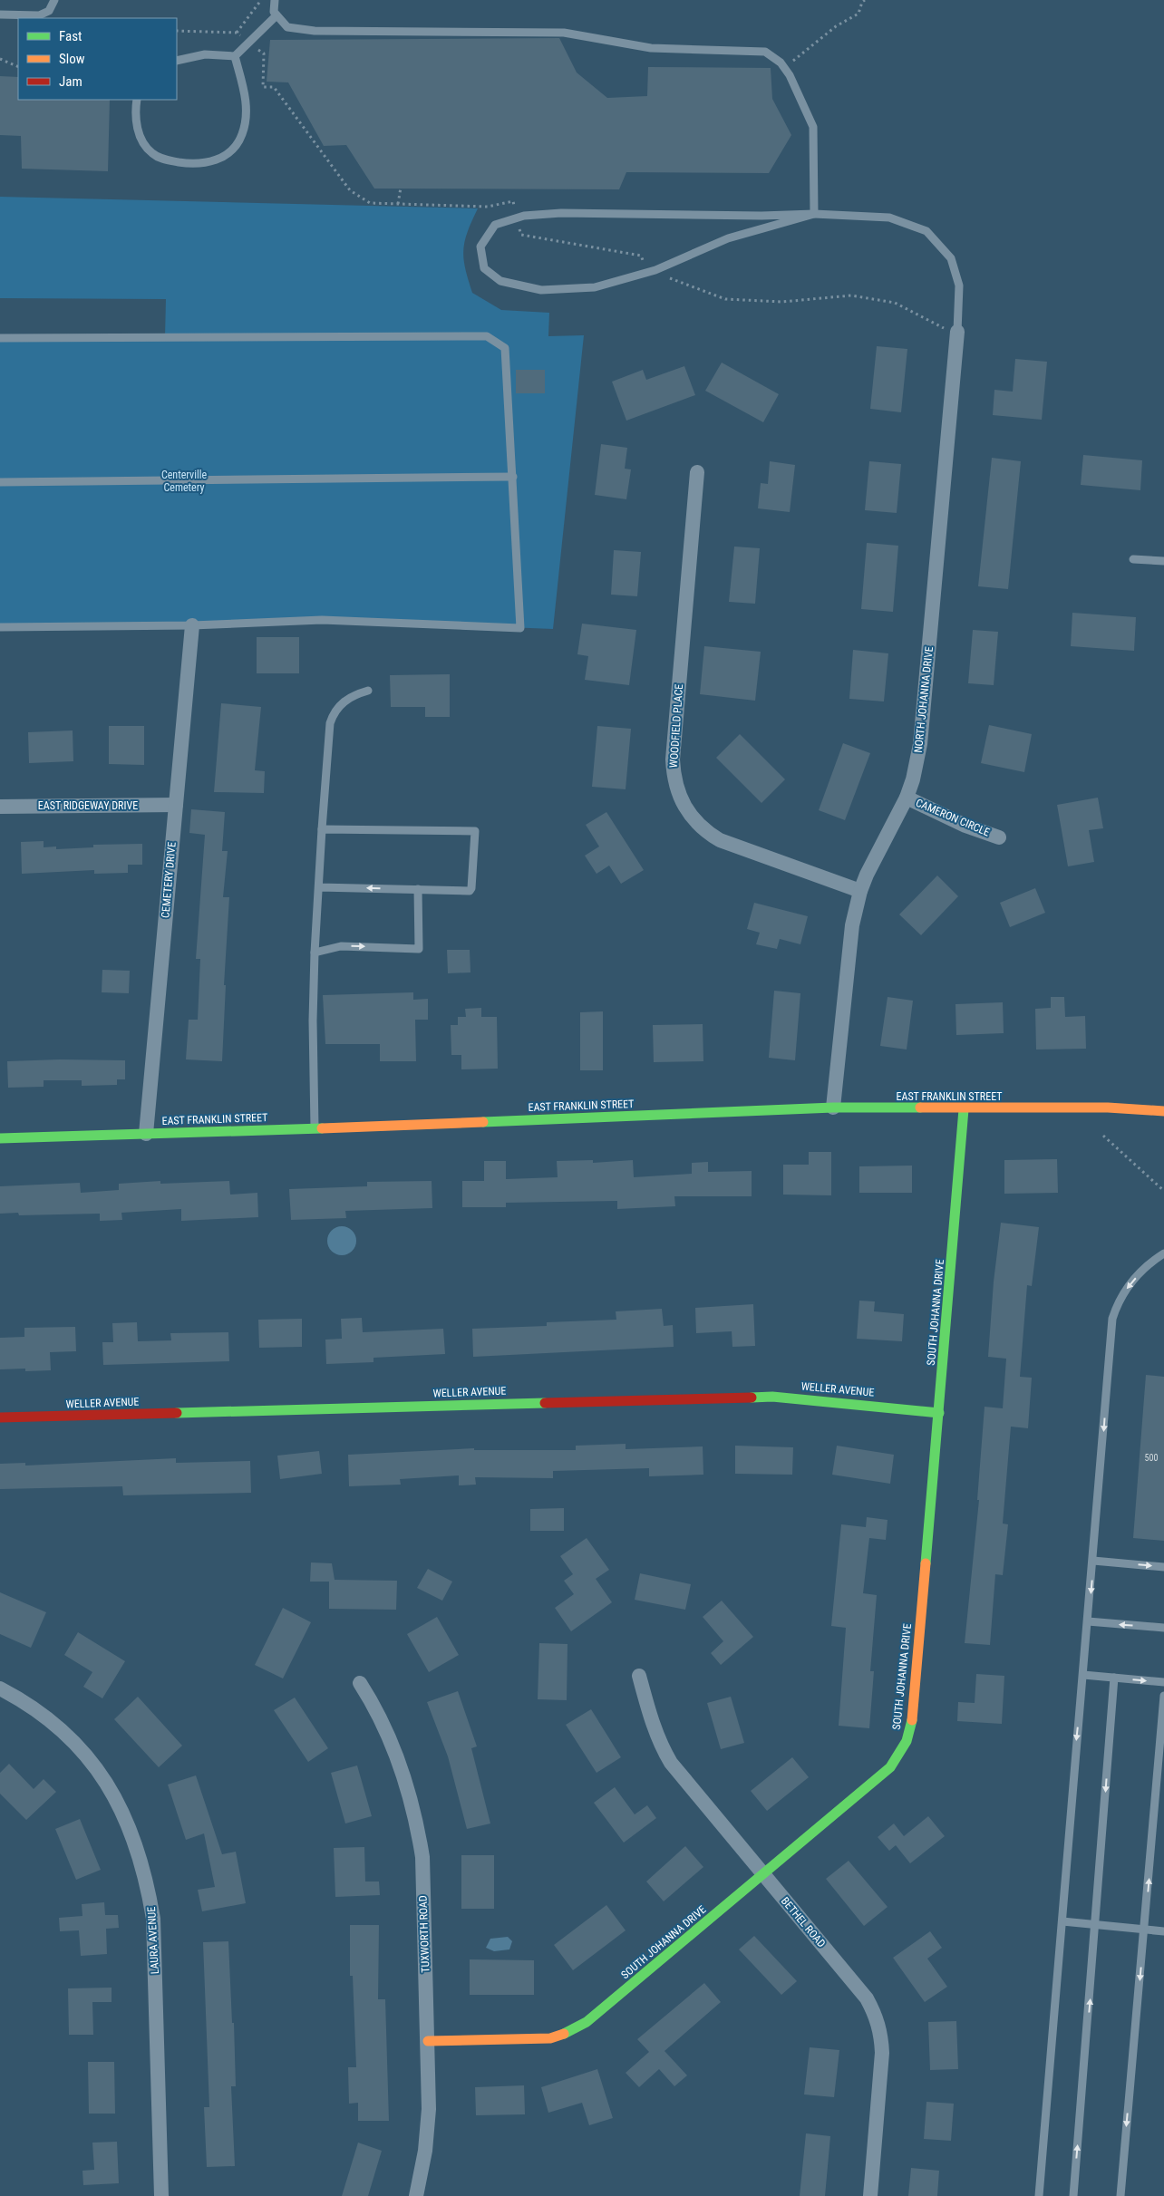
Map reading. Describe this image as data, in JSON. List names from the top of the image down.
{
  "streets": {
    "street": [
      "NORTH JOHANNA DRIVE",
      "WOODFIELD PLACE",
      "EAST RIDGEWAY DRIVE",
      "CAMERON CIRCLE",
      "CEMETERY DRIVE",
      "EAST FRANKLIN STREET",
      "SOUTH JOHANNA DRIVE",
      "WELLER AVENUE",
      "BETHEL ROAD",
      "TUXWORTH ROAD",
      "LAURA AVENUE"
    ]
  },
  "crossings": [
    ["NORTH JOHANNA DRIVE", "WOODFIELD PLACE"],
    ["NORTH JOHANNA DRIVE", "CAMERON CIRCLE"],
    ["NORTH JOHANNA DRIVE", "EAST FRANKLIN STREET"],
    ["EAST RIDGEWAY DRIVE", "CEMETERY DRIVE"],
    ["CEMETERY DRIVE", "EAST FRANKLIN STREET"],
    ["EAST FRANKLIN STREET", "SOUTH JOHANNA DRIVE"],
    ["SOUTH JOHANNA DRIVE", "WELLER AVENUE"],
    ["SOUTH JOHANNA DRIVE", "BETHEL ROAD"],
    ["SOUTH JOHANNA DRIVE", "TUXWORTH ROAD"]
  ],
  "parks": ["Centerville Cemetery"],
  "house_numbers": ["500"],
  "legend": ["Fast", "Slow", "Jam"]
}
